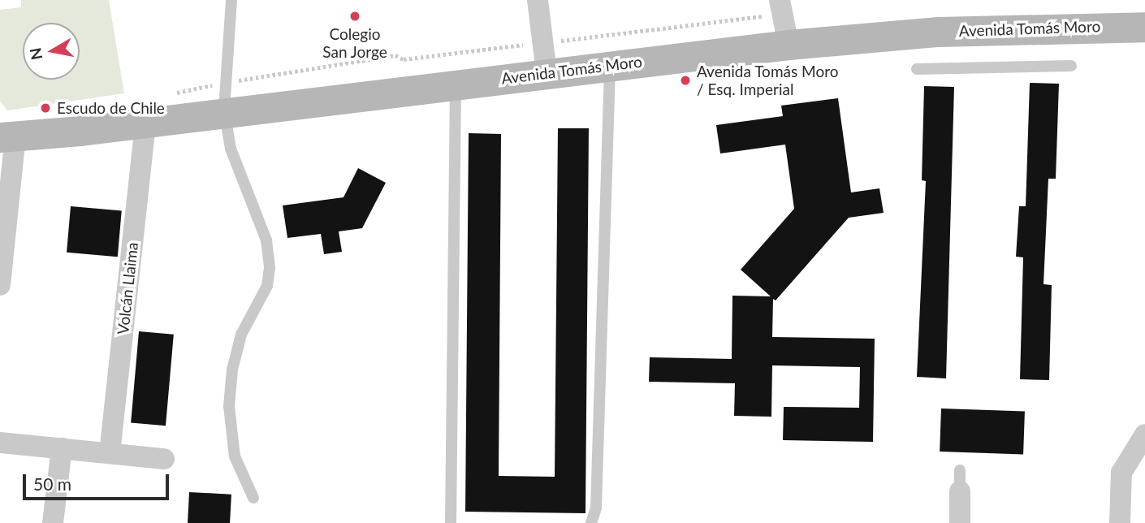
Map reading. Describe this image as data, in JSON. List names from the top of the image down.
{
  "streets": {
    "main road": ["Avenida Tomás Moro"],
    "street": ["Volcán Llaima"]
  },
  "crossings": [
    ["Avenida Tomás Moro", "Volcán Llaima"]
  ],
  "places": ["Colegio San Jorge", "Avenida Tomás Moro / Esq. Imperial", "Escudo de Chile"],
  "scale_bar": "50 m",
  "north": "left"
}
